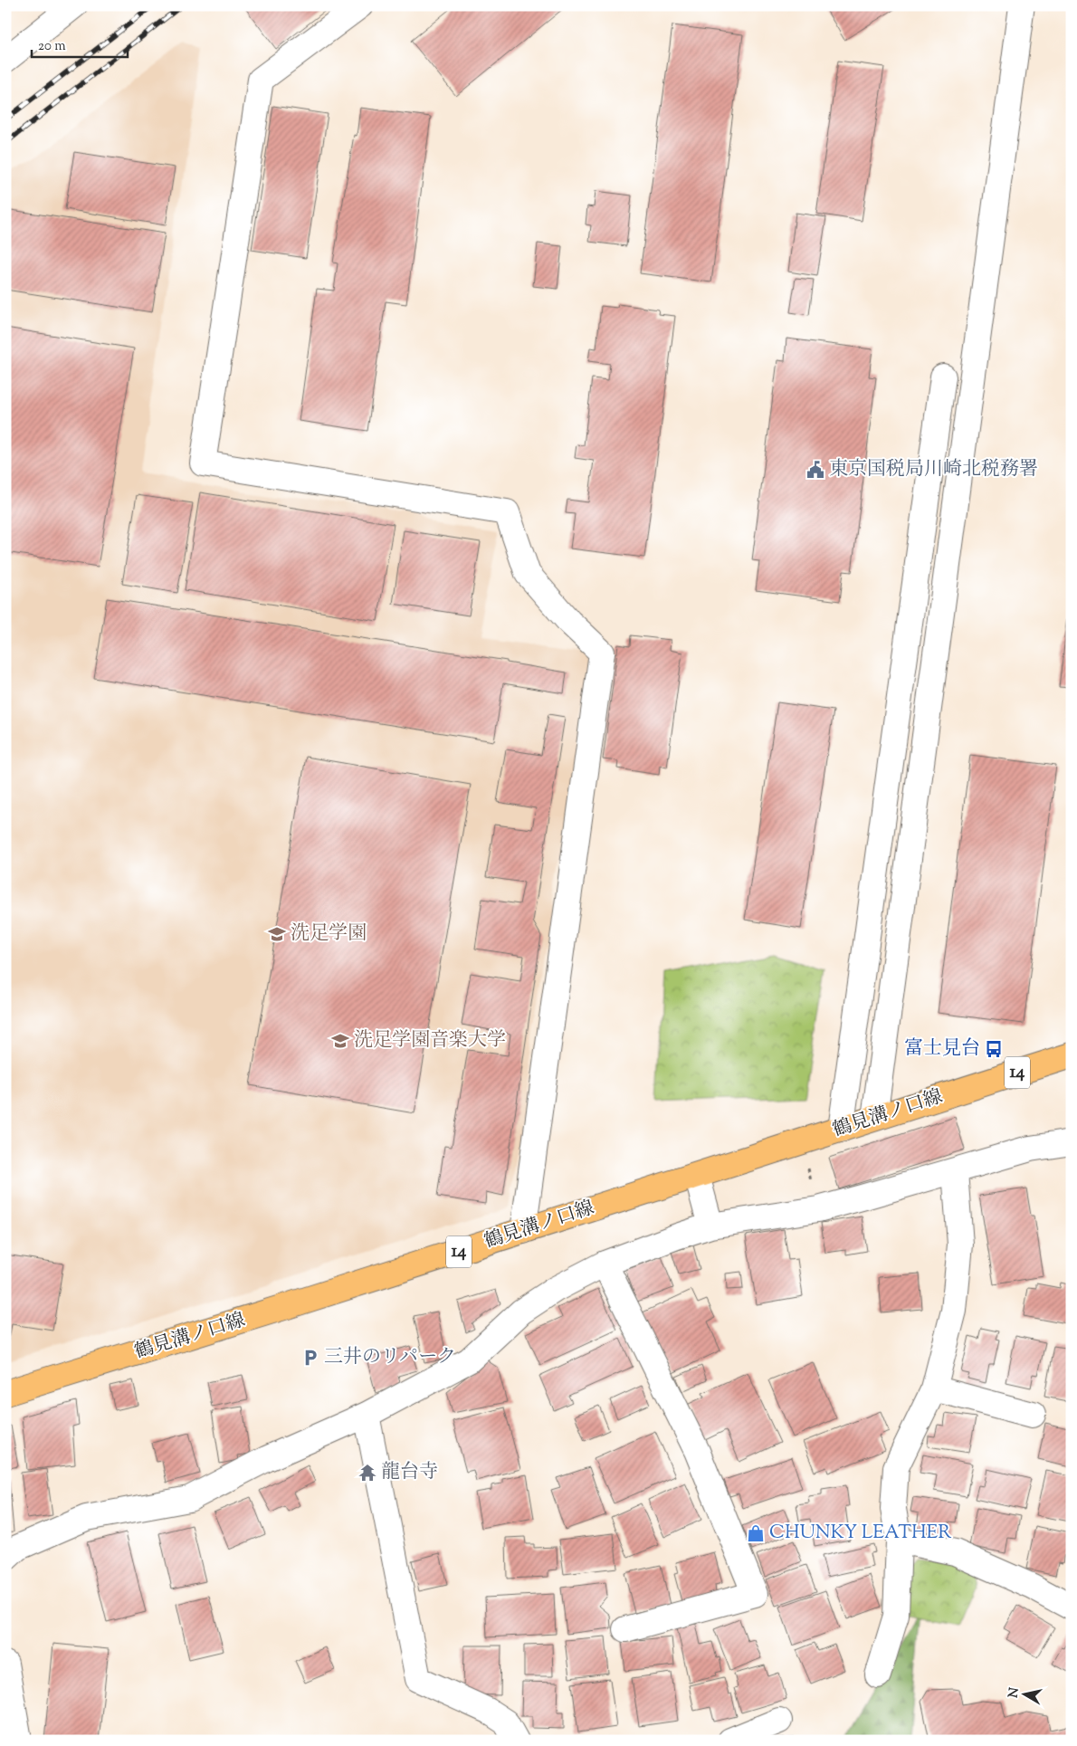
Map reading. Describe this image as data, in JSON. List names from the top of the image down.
{
  "streets": {
    "main road": ["14", "鶴見溝ノ口線"]
  },
  "places": {
    "public building": ["東京国税局川崎北税務署"],
    "school or university": ["洗足学園", "洗足学園音楽大学"],
    "bus stop": ["富士見台"],
    "parking": ["三井のリパーク"],
    "temple": ["龍台寺"],
    "shop": ["CHUNKY LEATHER"]
  },
  "scale_bar": "20 m",
  "north": "left"
}
